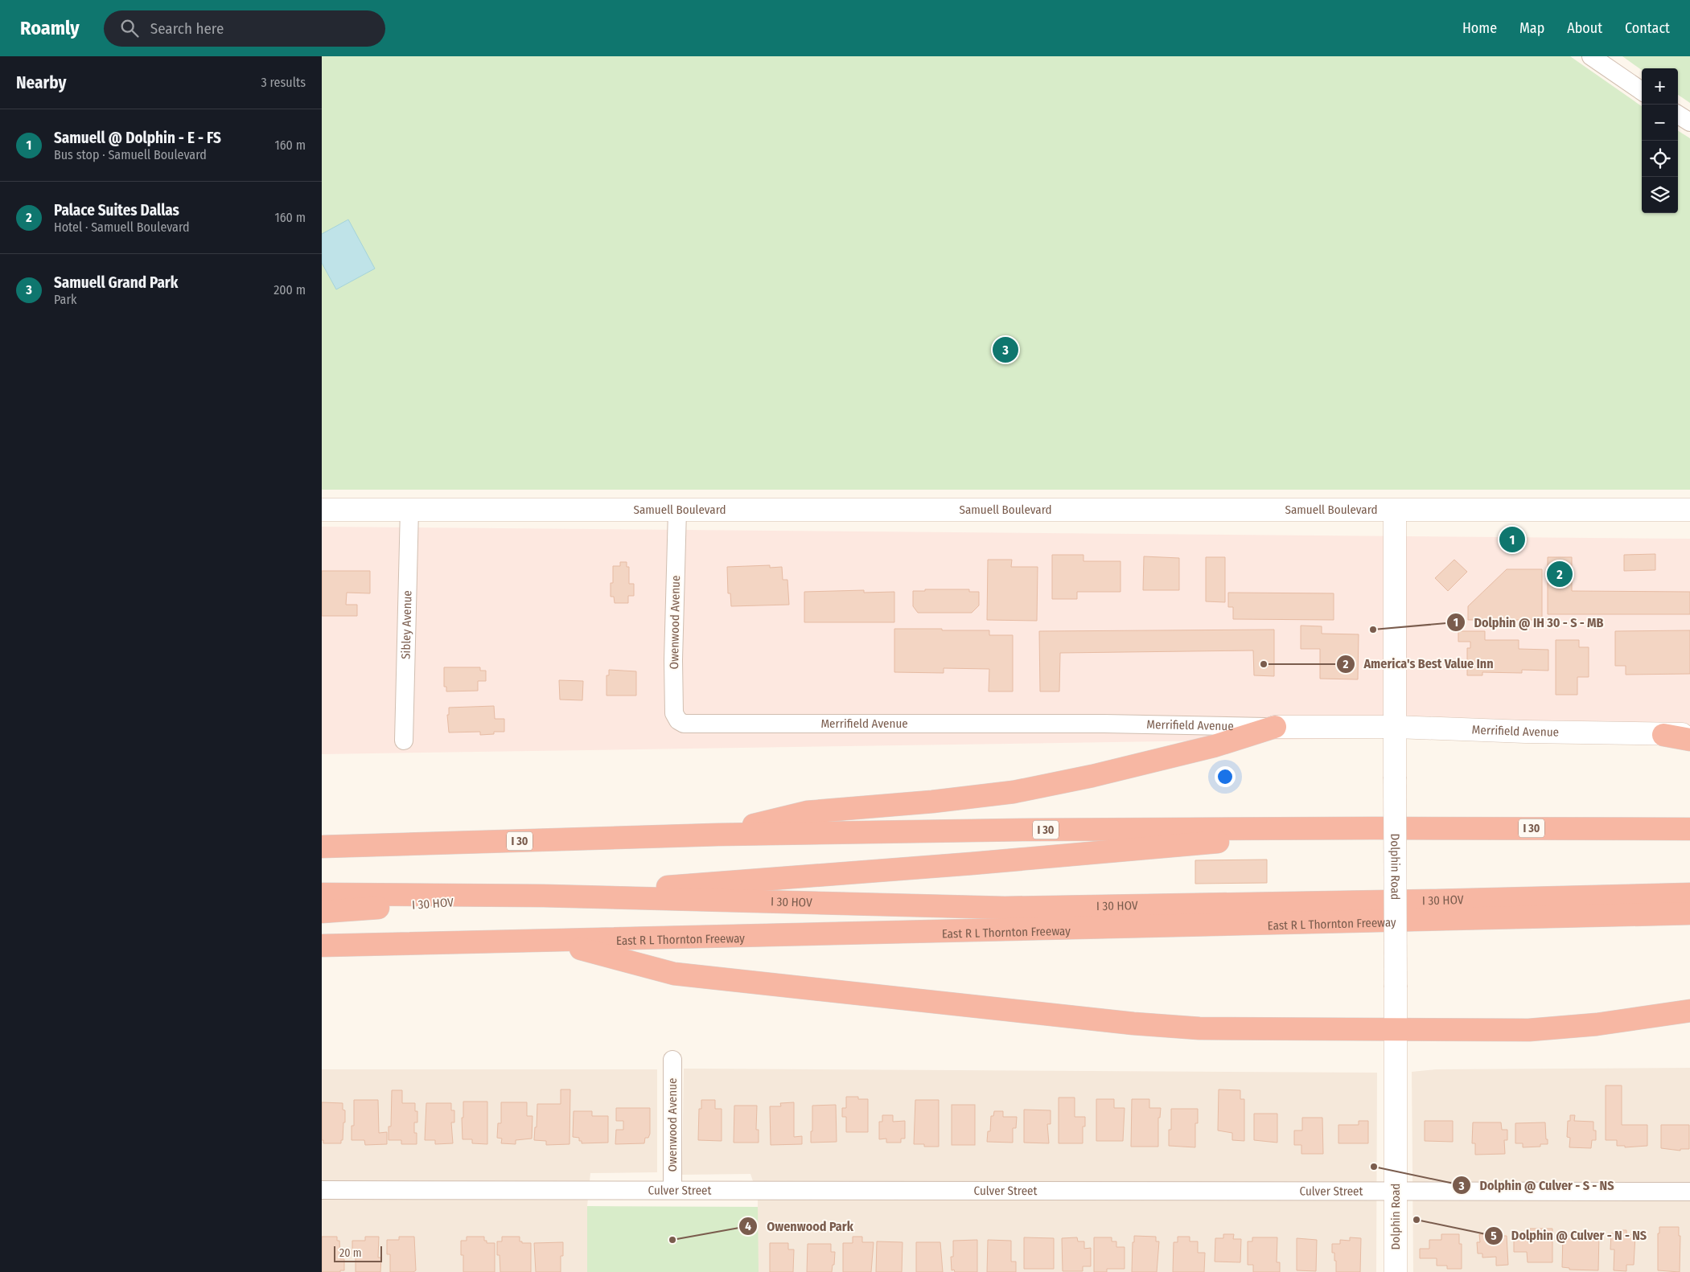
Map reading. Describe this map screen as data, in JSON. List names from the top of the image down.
{
  "streets": {
    "highway": ["I 30", "I 30 HOV", "East R L Thornton Freeway"],
    "main road": ["Samuell Boulevard", "Merrifield Avenue", "Dolphin Road"],
    "street": ["Owenwood Avenue", "Sibley Avenue", "Culver Street"]
  },
  "crossings": [
    ["Samuell Boulevard", "Owenwood Avenue"],
    ["Samuell Boulevard", "Sibley Avenue"],
    ["Samuell Boulevard", "Dolphin Road"],
    ["Owenwood Avenue", "Merrifield Avenue"],
    ["Owenwood Avenue", "Culver Street"],
    ["Merrifield Avenue", "Dolphin Road"],
    ["Dolphin Road", "Culver Street"]
  ],
  "places": [
    "Dolphin @ IH 30 - S - MB",
    "America's Best Value Inn",
    "Dolphin @ Culver - S - NS",
    "Dolphin @ Culver - N - NS",
    "Owenwood Park"
  ],
  "scale_bar": "20 m",
  "page": {
    "header": "Roamly",
    "search": "Search here",
    "nav": [
      "Home",
      "Map",
      "About",
      "Contact"
    ],
    "heading": ["Nearby", "3 results"],
    "map_buttons": ["+", "−"],
    "list": [
      {
        "mark": "1",
        "name": "Samuell @ Dolphin - E - FS",
        "note": "Bus stop · Samuell Boulevard",
        "value": "160 m"
      },
      {
        "mark": "2",
        "name": "Palace Suites Dallas",
        "note": "Hotel · Samuell Boulevard",
        "value": "160 m"
      },
      {
        "mark": "3",
        "name": "Samuell Grand Park",
        "note": "Park",
        "value": "200 m"
      }
    ],
    "pins": ["3", "1", "2"],
    "scale": "20 m"
  }
}
